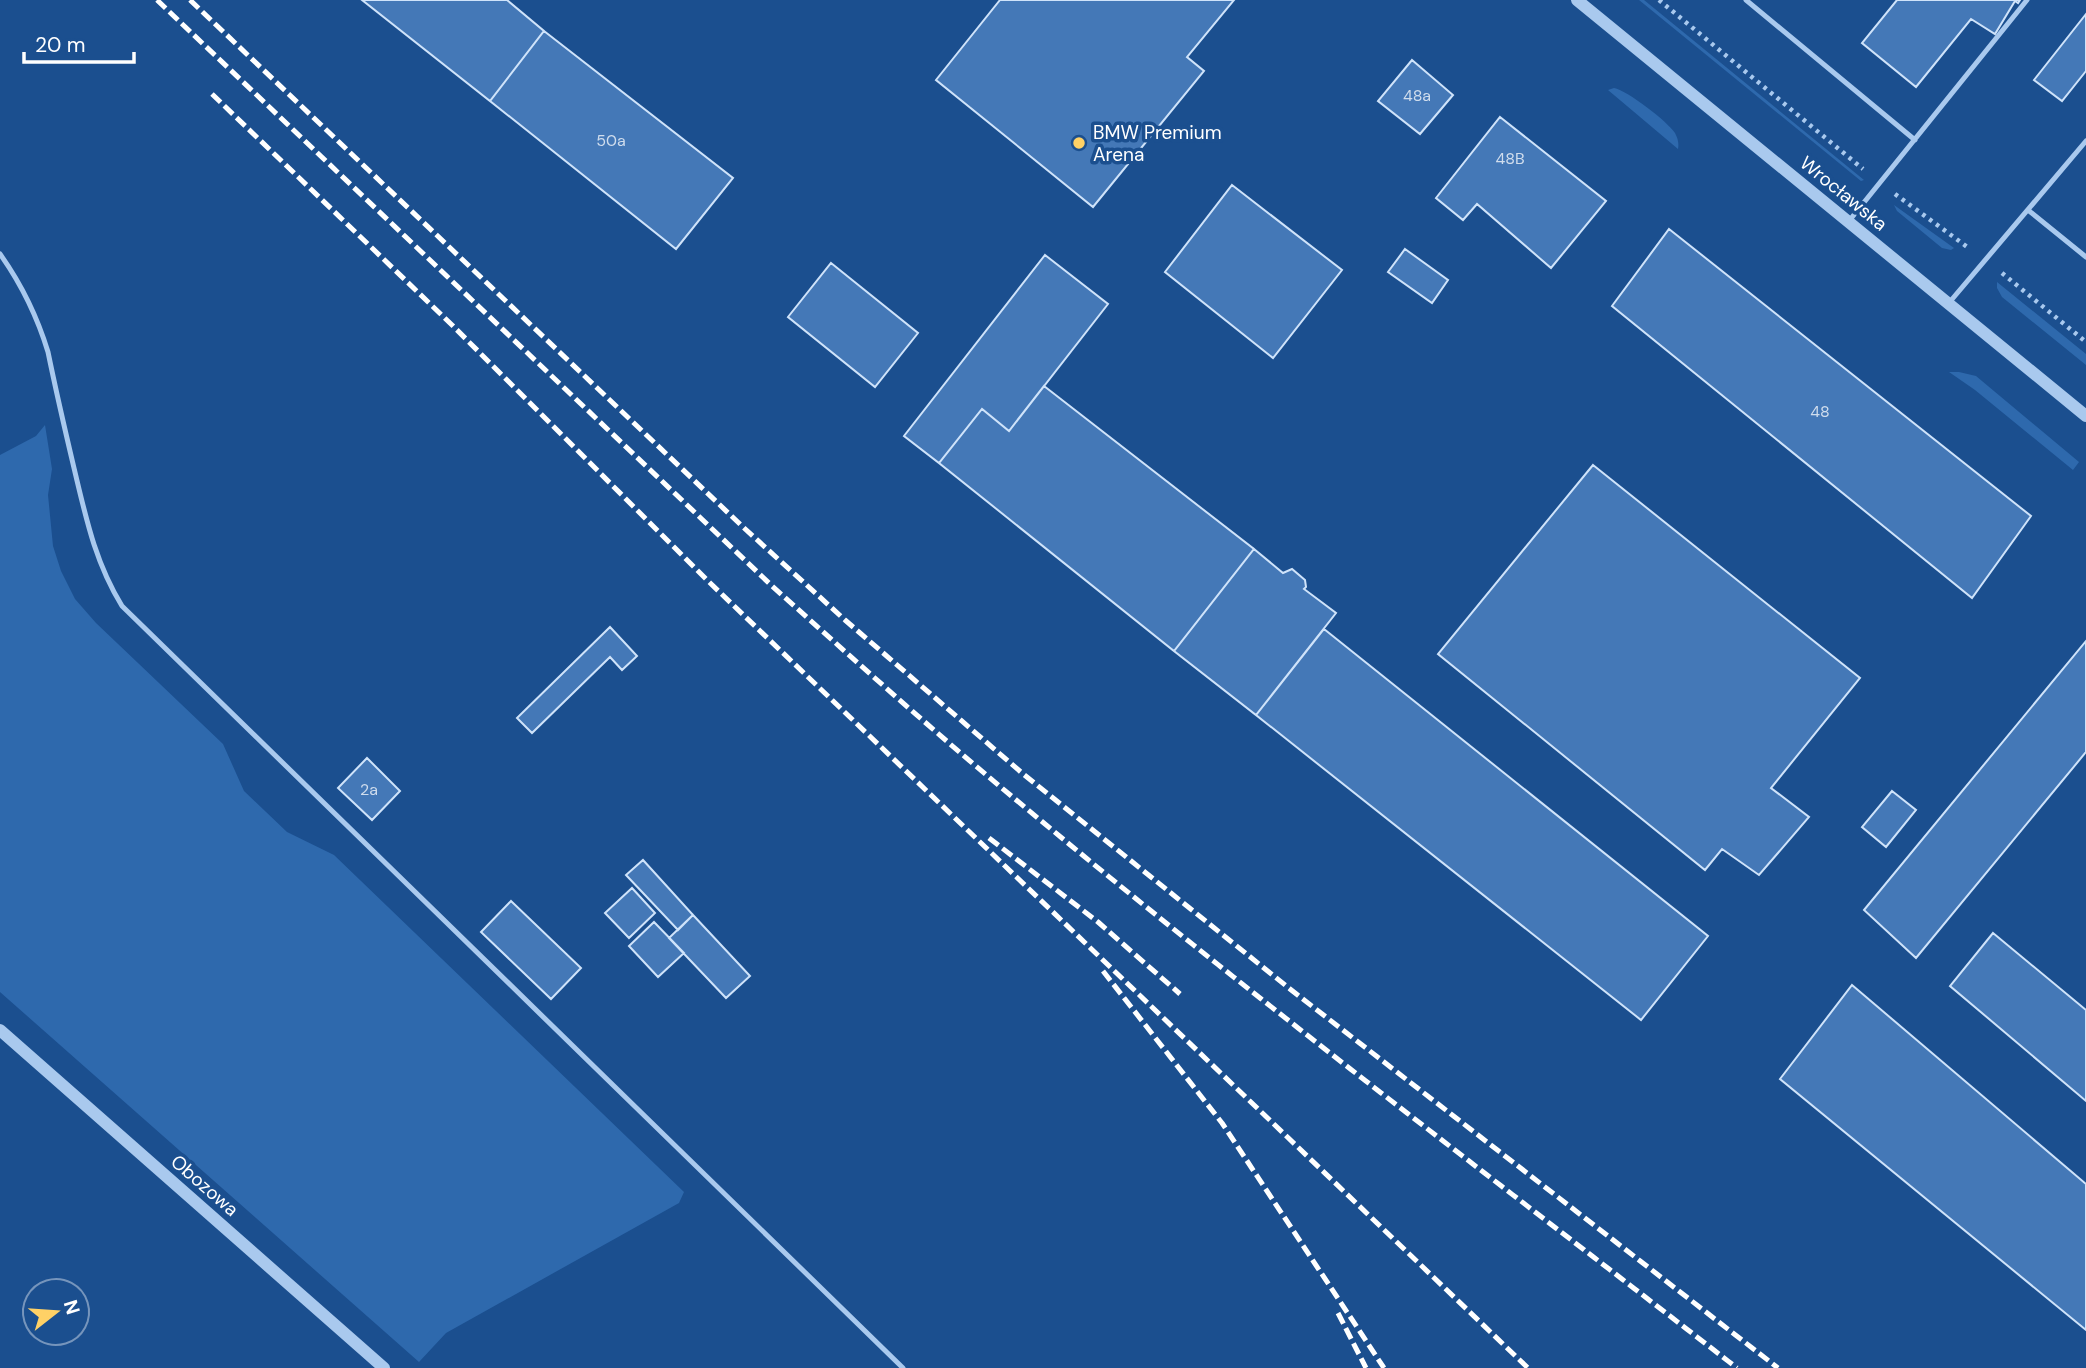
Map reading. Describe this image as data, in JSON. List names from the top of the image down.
{
  "streets": {
    "street": ["Wrocławska", "Obozowa"]
  },
  "places": ["BMW Premium Arena"],
  "house_numbers": [
    "48a",
    "50a",
    "48B",
    "48",
    "2a"
  ],
  "scale_bar": "20 m",
  "north": "right"
}
